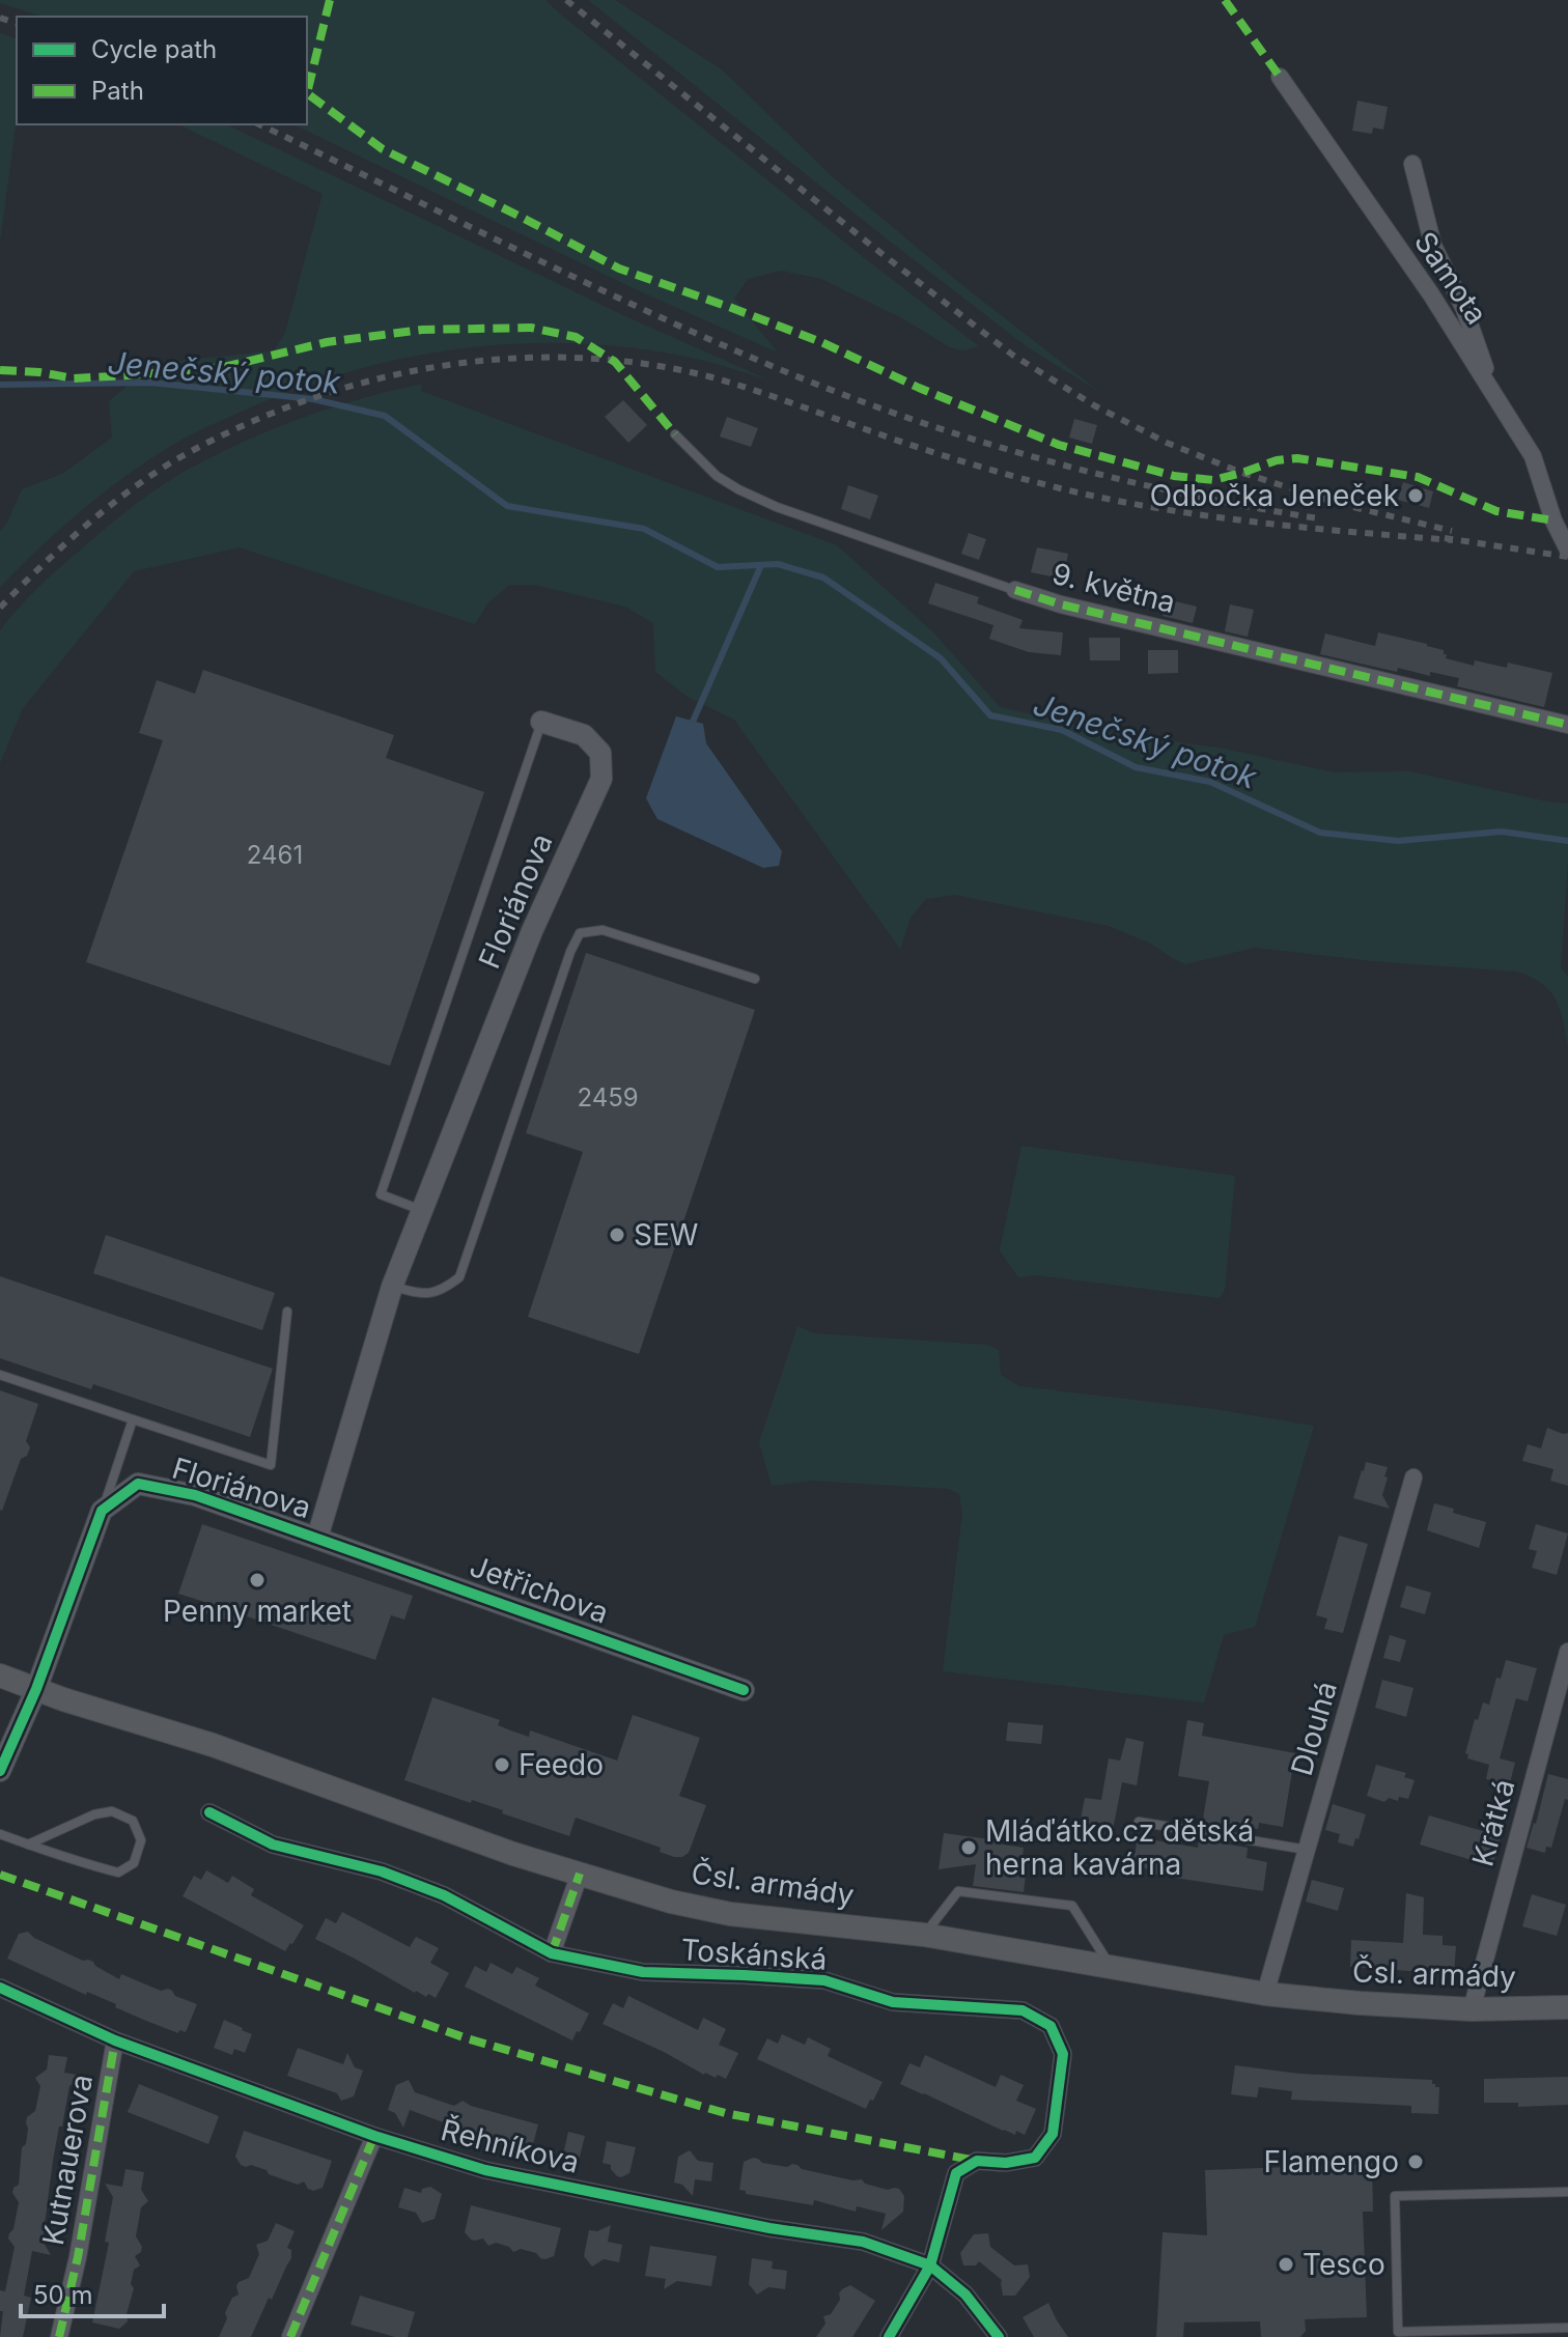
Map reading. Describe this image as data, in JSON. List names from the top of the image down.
{
  "streets": {
    "main road": ["Čsl. armády"],
    "street": [
      "Samota",
      "9. května",
      "Floriánova",
      "Jetřichova",
      "Dlouhá",
      "Krátká",
      "Toskánská",
      "Řehníkova",
      "Kutnauerova"
    ]
  },
  "crossings": [
    ["Floriánova", "Jetřichova"],
    ["Dlouhá", "Čsl. armády"],
    ["Krátká", "Čsl. armády"],
    ["Toskánská", "Řehníkova"],
    ["Řehníkova", "Kutnauerova"]
  ],
  "water": ["Jenečský potok"],
  "places": [
    "Odbočka Jeneček",
    "SEW",
    "Penny market",
    "Feedo",
    "Mláďátko.cz dětská herna kavárna",
    "Flamengo",
    "Tesco"
  ],
  "house_numbers": ["2461", "2459"],
  "legend": ["Cycle path", "Path"],
  "scale_bar": "50 m"
}
